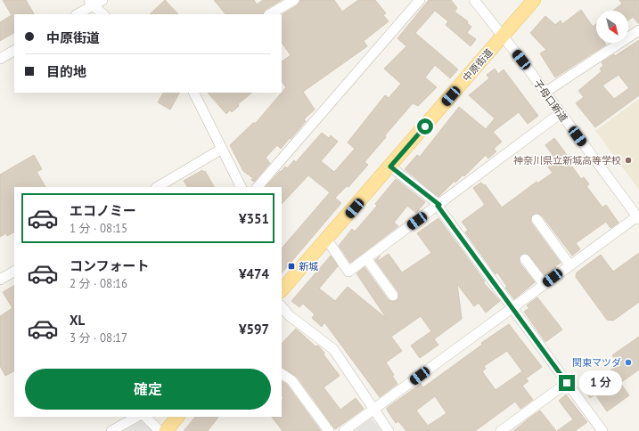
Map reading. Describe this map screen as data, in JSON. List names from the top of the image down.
{
  "streets": {
    "main road": ["中原街道"],
    "street": ["子母口新道"]
  },
  "crossings": [
    ["中原街道", "子母口新道"]
  ],
  "places": {
    "other": ["神奈川県立新城高等学校", "関東マツダ"],
    "transit": ["新城"]
  },
  "north": "bottom right",
  "page": {
    "banner": ["中原街道", "目的地"],
    "list": [
      {
        "name": "エコノミー",
        "note": "1 分 · 08:15",
        "value": "¥351"
      },
      {
        "name": "コンフォート",
        "note": "2 分 · 08:16",
        "value": "¥474"
      },
      {
        "name": "XL",
        "note": "3 分 · 08:17",
        "value": "¥597"
      }
    ],
    "buttons": "確定",
    "bubble": "1 分"
  }
}
